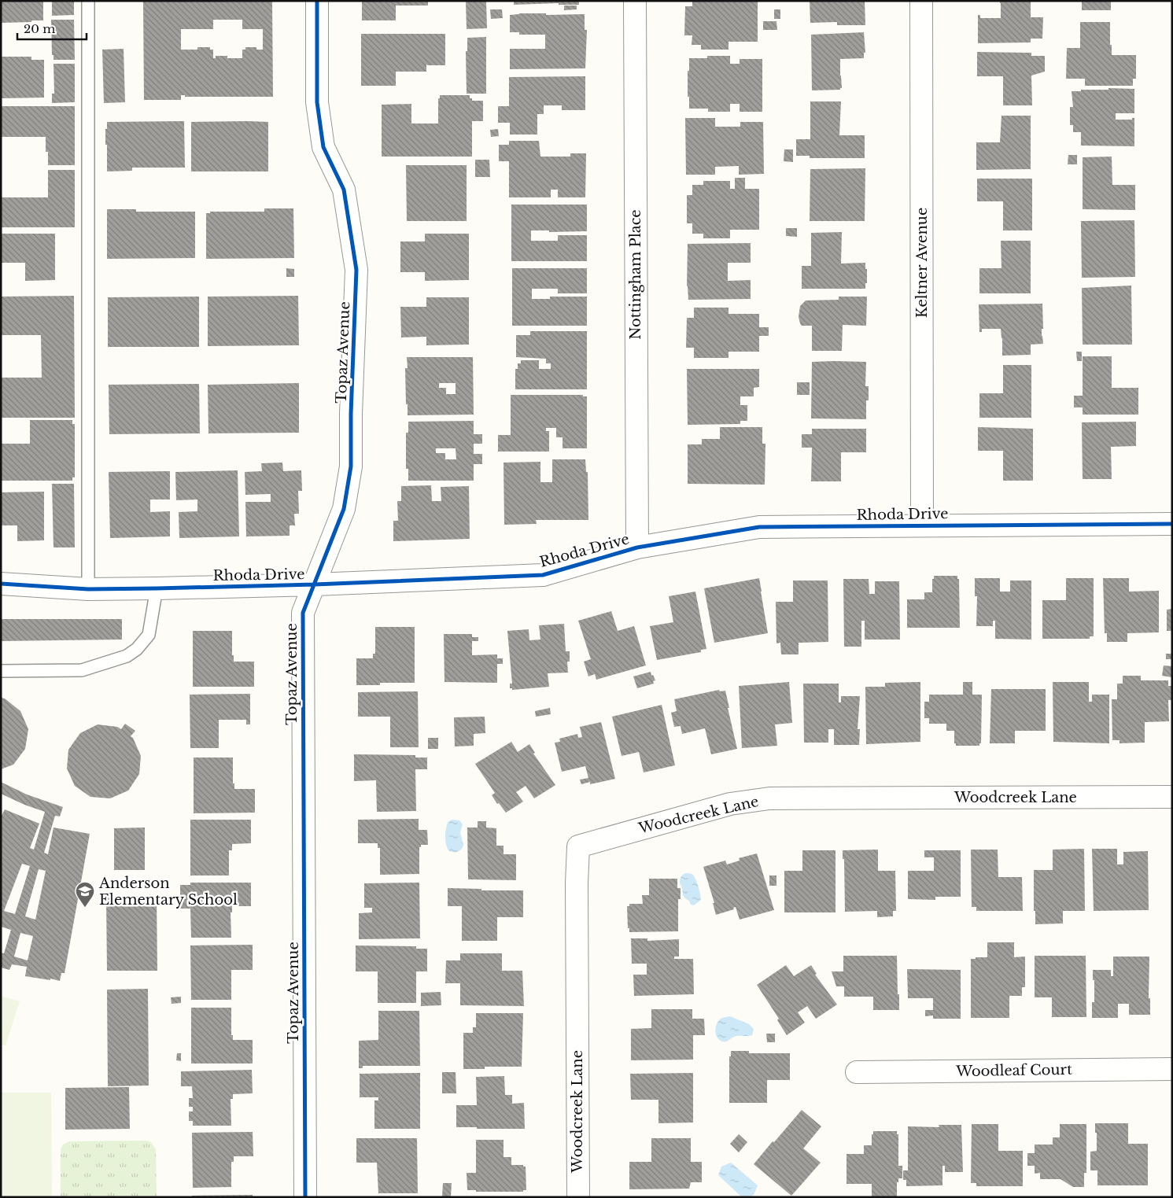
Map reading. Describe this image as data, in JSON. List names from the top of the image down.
{
  "streets": {
    "street": [
      "Keltner Avenue",
      "Nottingham Place",
      "Topaz Avenue",
      "Rhoda Drive",
      "Woodcreek Lane",
      "Woodleaf Court"
    ]
  },
  "crossings": [
    ["Keltner Avenue", "Rhoda Drive"],
    ["Nottingham Place", "Rhoda Drive"],
    ["Topaz Avenue", "Rhoda Drive"]
  ],
  "places": {
    "school or university": ["Anderson Elementary School"]
  },
  "scale_bar": "20 m"
}
